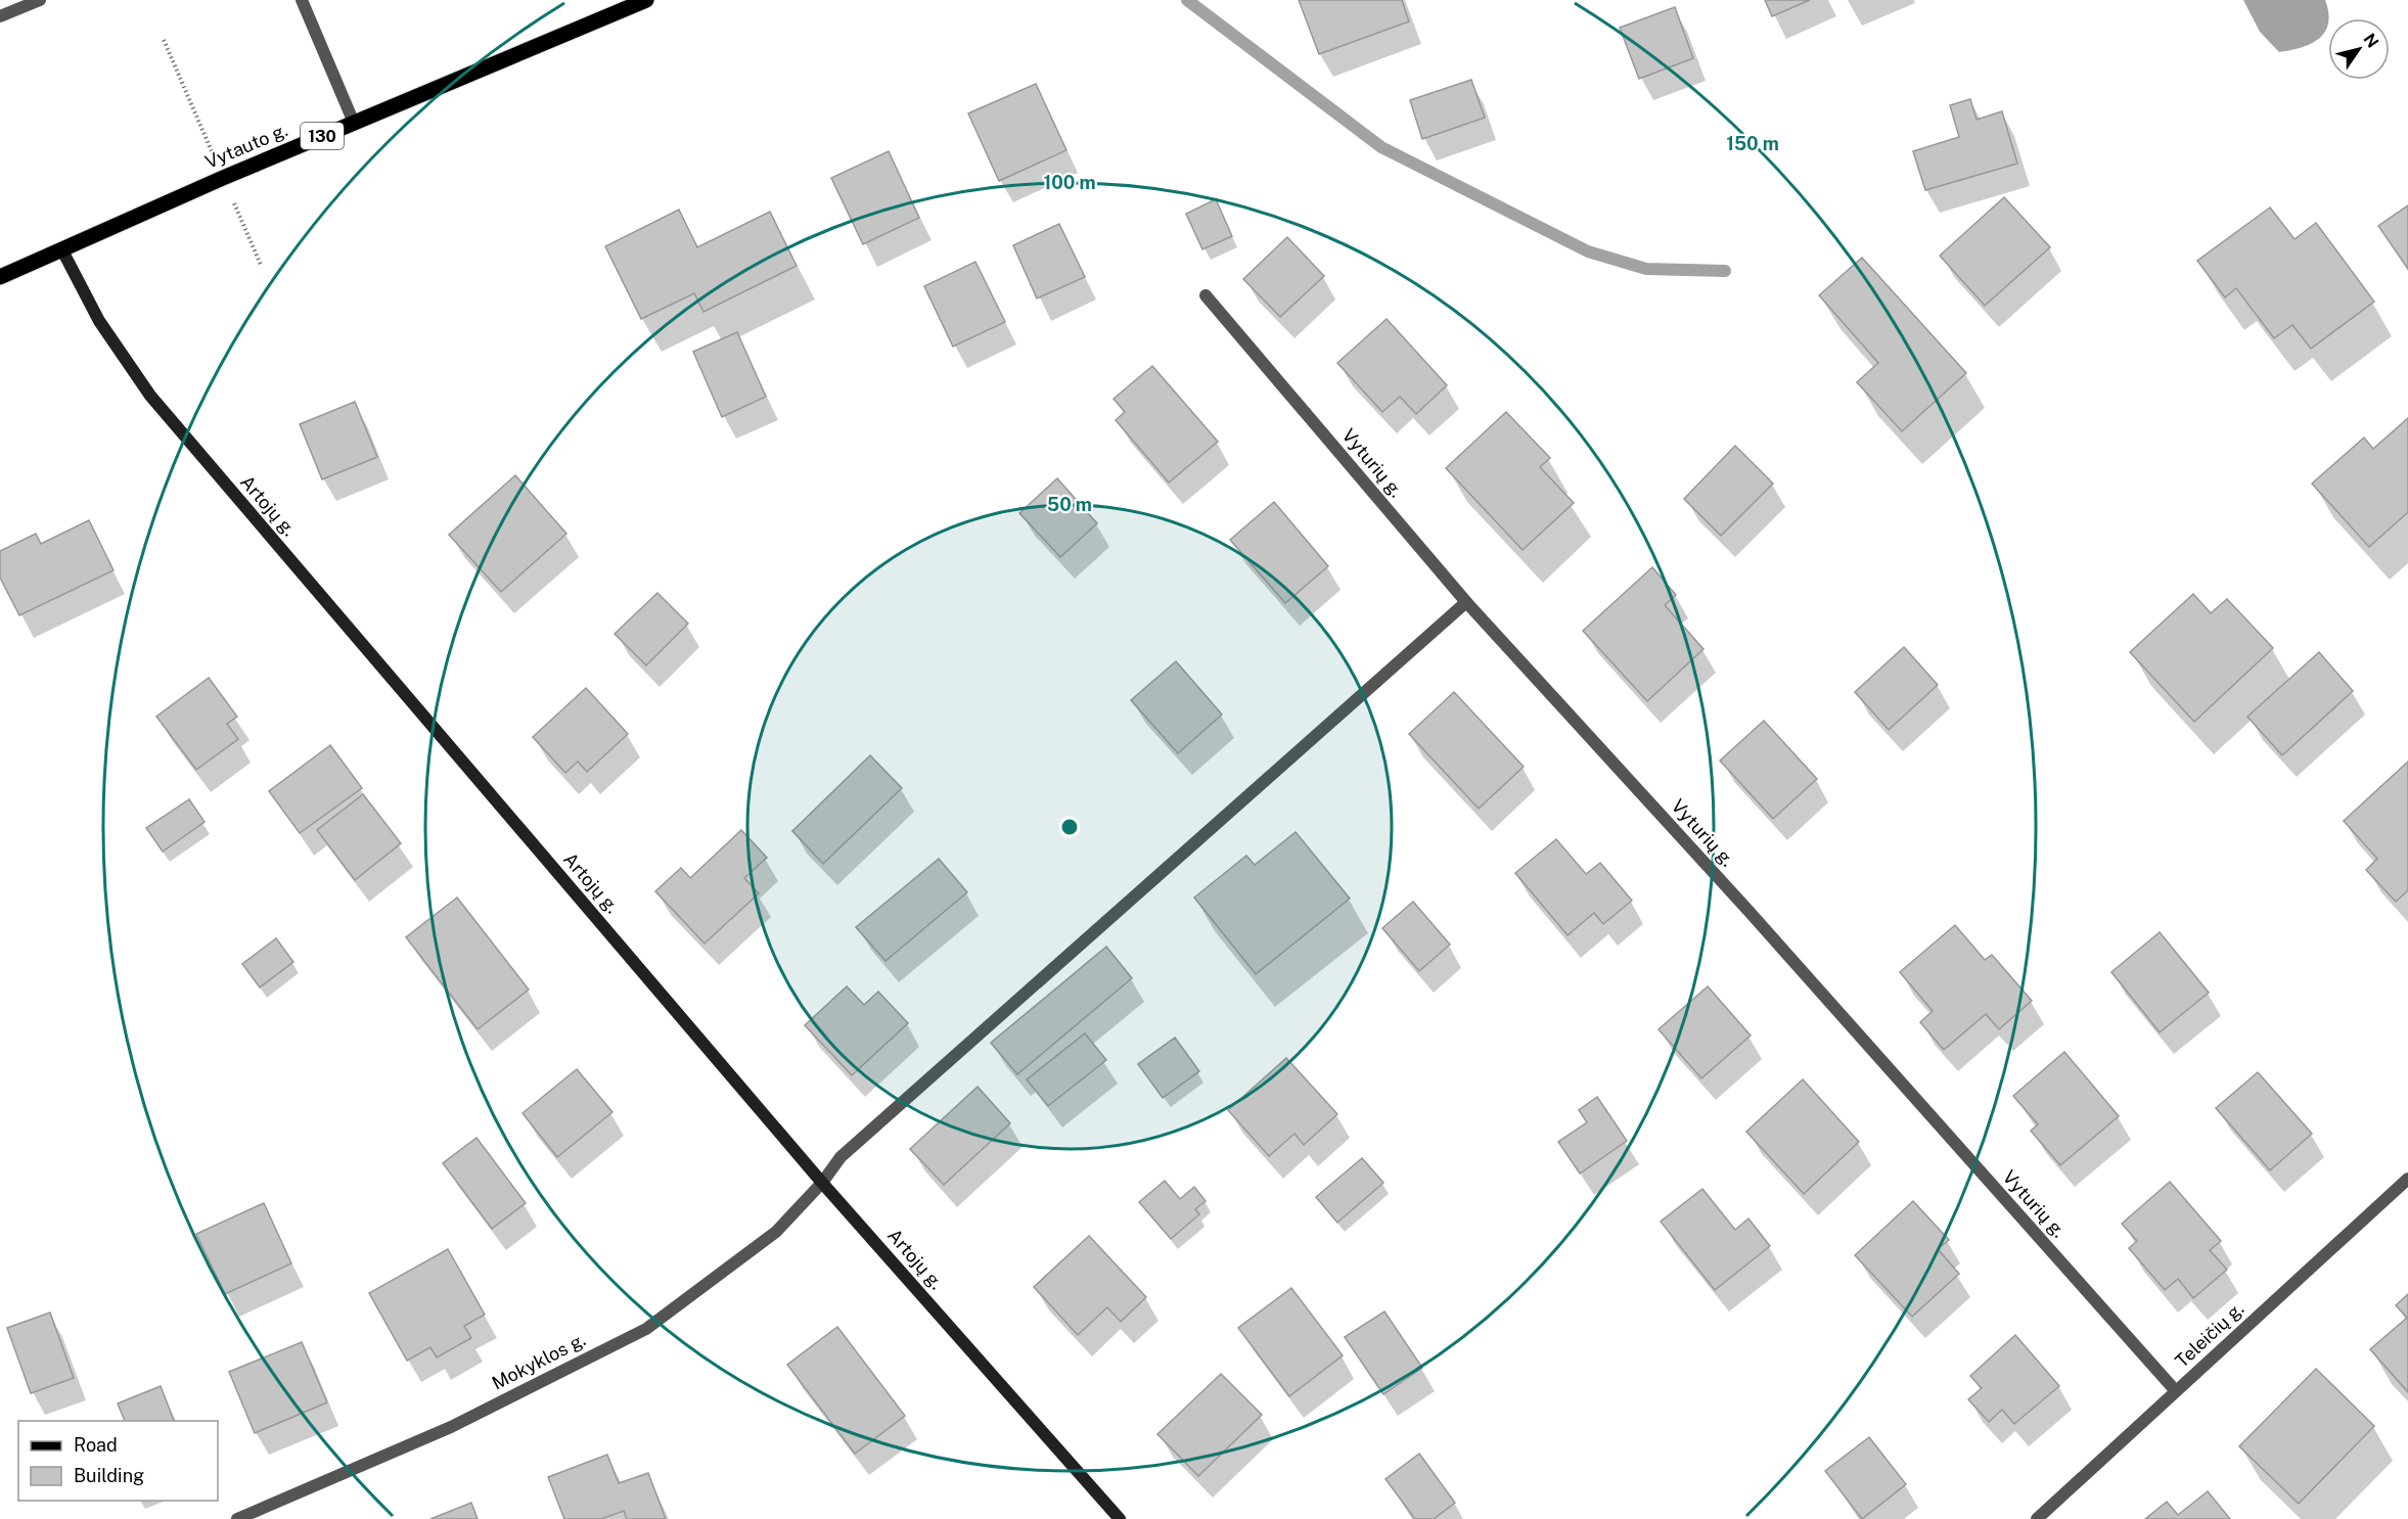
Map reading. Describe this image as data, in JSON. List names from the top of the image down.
{
  "streets": {
    "main road": ["130", "Vytauto g.", "Artojų g."],
    "street": ["Vyturių g.", "Teleičių g.", "Mokyklos g."]
  },
  "crossings": [
    ["Vytauto g.", "Artojų g."],
    ["Vyturių g.", "Teleičių g."],
    ["Vyturių g.", "Mokyklos g."],
    ["Artojų g.", "Mokyklos g."]
  ],
  "legend": ["Road", "Building"],
  "north": "top right",
  "rings": ["150 m", "100 m", "50 m"]
}
